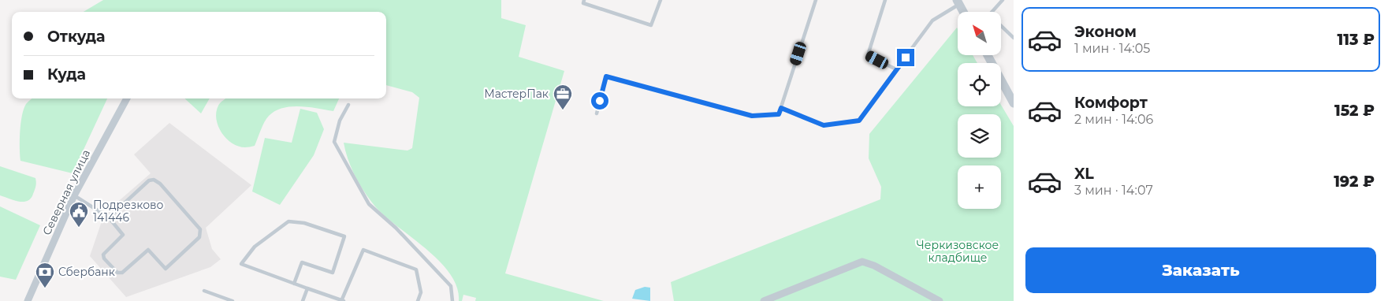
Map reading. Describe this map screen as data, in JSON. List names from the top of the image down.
{
  "streets": {
    "street": ["Северная улица"]
  },
  "parks": ["Черкизовское кладбище"],
  "places": {
    "office": ["МастерПак"],
    "public building": ["Подрезково 141446"],
    "bank": ["Сбербанк"]
  },
  "north": "top left",
  "page": {
    "list": [
      {
        "name": "Эконом",
        "note": "1 мин · 14:05",
        "value": "113 ₽"
      },
      {
        "name": "Комфорт",
        "note": "2 мин · 14:06",
        "value": "152 ₽"
      },
      {
        "name": "XL",
        "note": "3 мин · 14:07",
        "value": "192 ₽"
      }
    ],
    "map_buttons": "+",
    "banner": ["Откуда", "Куда"],
    "buttons": "Заказать"
  }
}
